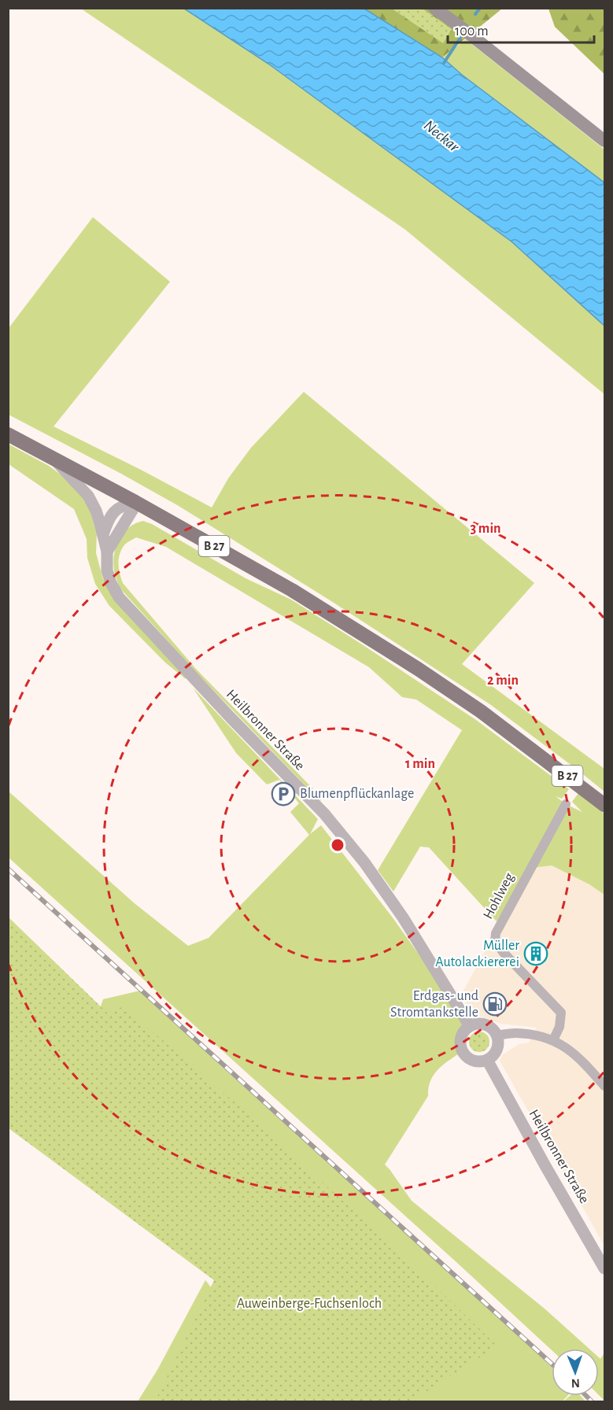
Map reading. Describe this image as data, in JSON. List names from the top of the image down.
{
  "streets": {
    "main road": ["B 27"],
    "street": ["Heilbronner Straße", "Hohlweg"]
  },
  "crossings": [
    ["B 27", "Heilbronner Straße"]
  ],
  "water": ["Neckar"],
  "parks": ["Auweinberge-Fuchsenloch"],
  "places": {
    "parking": ["Blumenpflückanlage"],
    "building": ["Müller Autolackiererei"],
    "fuel station": ["Erdgas- und Stromtankstelle"]
  },
  "scale_bar": "100 m",
  "north": "bottom",
  "rings": ["3 min", "2 min", "1 min"]
}
